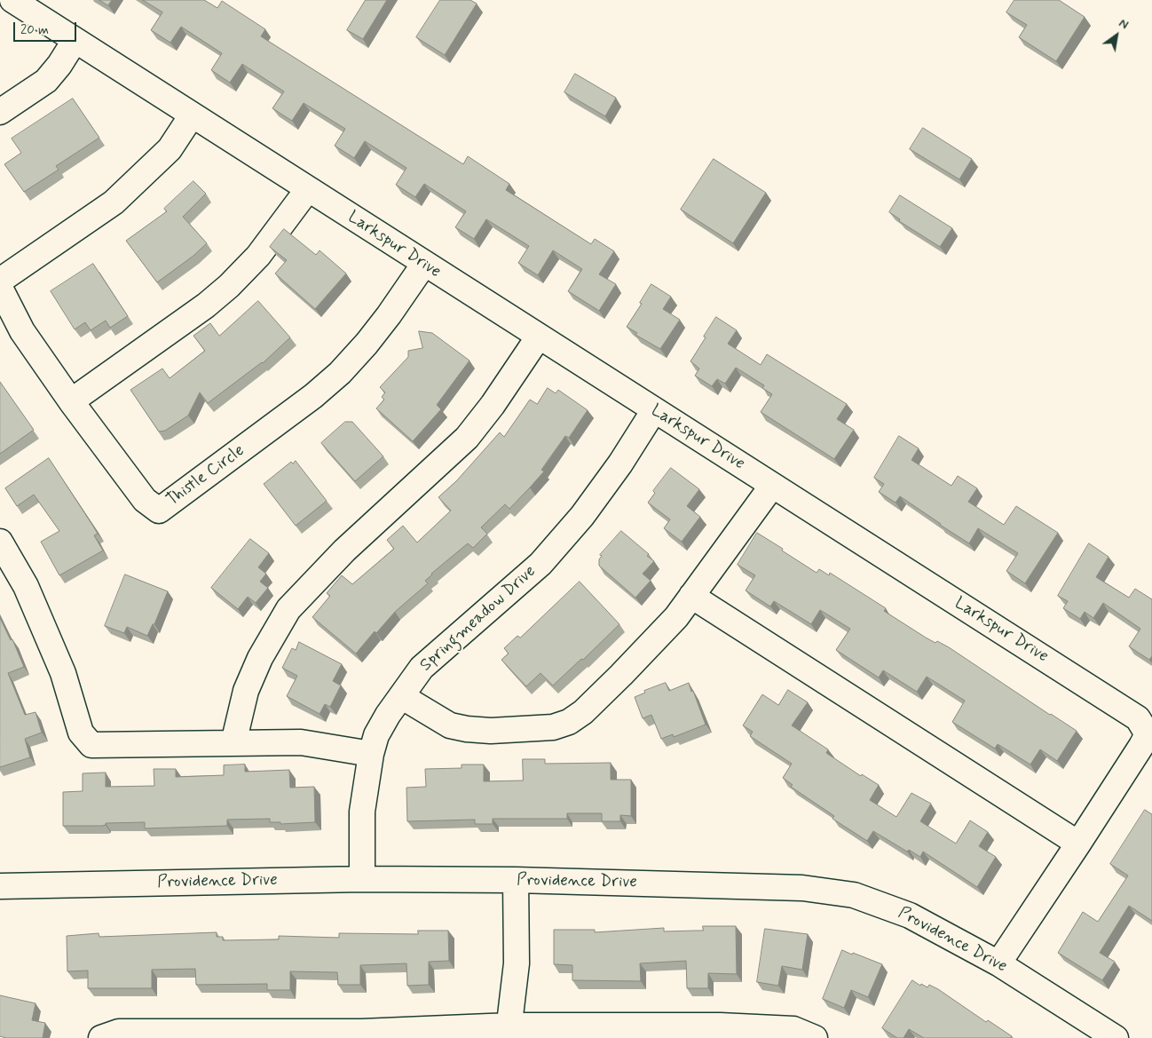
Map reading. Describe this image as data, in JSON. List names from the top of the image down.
{
  "streets": {
    "street": [
      "Larkspur Drive",
      "Thistle Circle",
      "Springmeadow Drive",
      "Providence Drive"
    ]
  },
  "crossings": [
    ["Larkspur Drive", "Thistle Circle"],
    ["Larkspur Drive", "Springmeadow Drive"],
    ["Larkspur Drive", "Providence Drive"],
    ["Springmeadow Drive", "Providence Drive"]
  ],
  "scale_bar": "20 m",
  "north": "top right"
}
